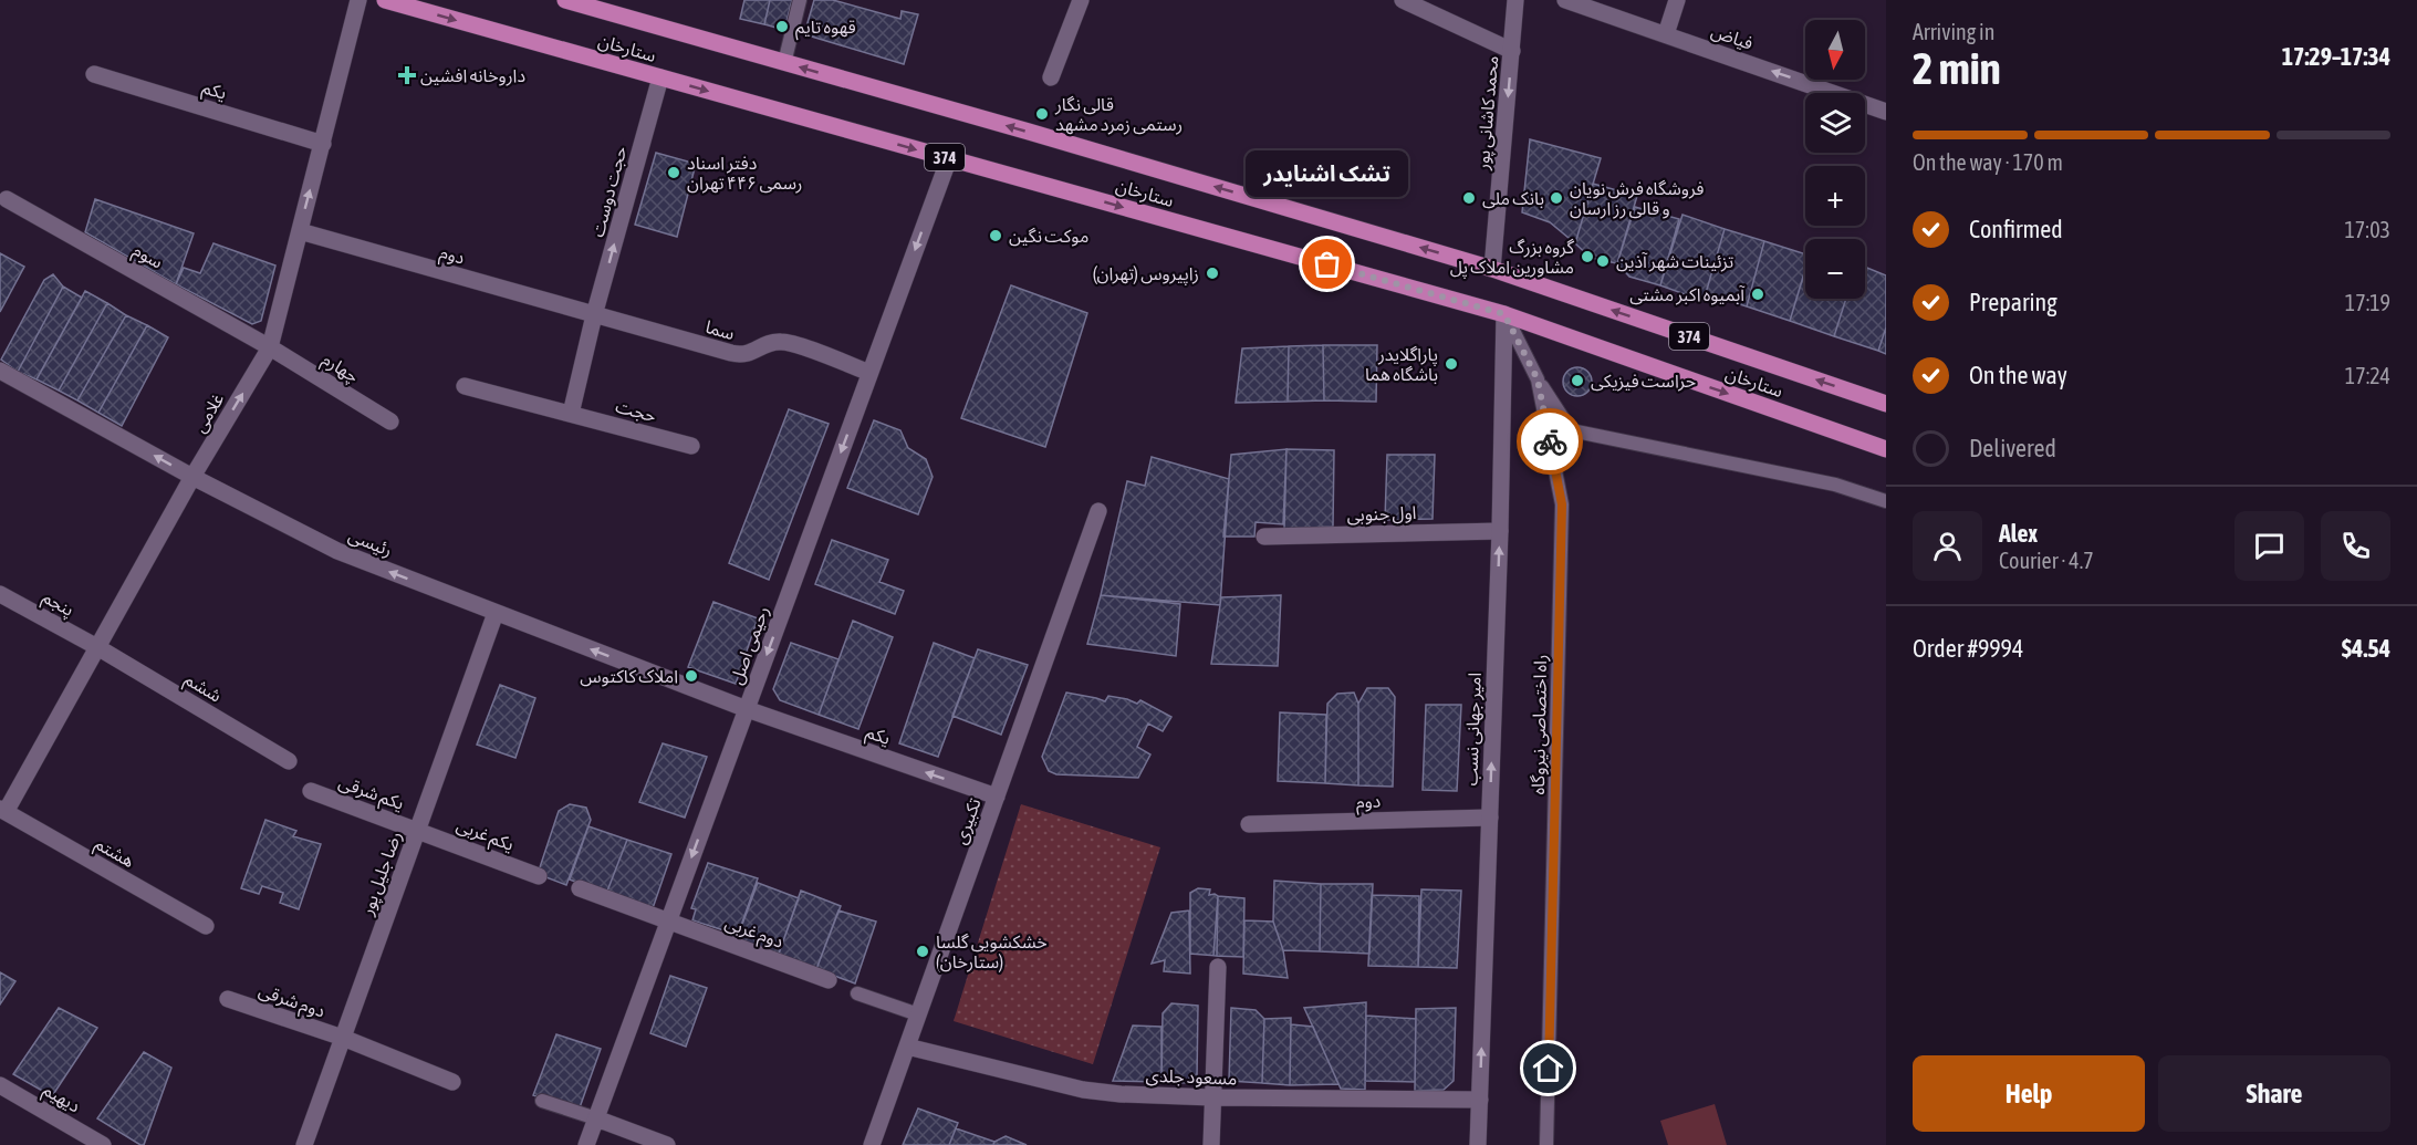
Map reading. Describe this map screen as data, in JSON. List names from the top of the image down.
{
  "streets": {
    "main road": ["ستارخان", "374"],
    "street": [
      "فیاض",
      "یکم",
      "محمد کاشانی پور",
      "حجت دوست",
      "دوم",
      "سوم",
      "سما",
      "چهارم",
      "حجت",
      "غلامی",
      "اول جنوبی",
      "رئیسی",
      "پنجم",
      "رحیمی اصل",
      "ششم",
      "امیر جهانی نسب",
      "یکم شرقی",
      "تکبیری",
      "یکم غربی",
      "هشتم",
      "رضا جلیل پور",
      "دوم غربی",
      "دوم شرقی",
      "مسعود جلدی",
      "دیهیم"
    ],
    "lane": ["راه اختصاصی نیروگاه"]
  },
  "crossings": [
    ["ستارخان", "محمد کاشانی پور"],
    ["ستارخان", "حجت دوست"],
    ["ستارخان", "رحیمی اصل"],
    ["ستارخان", "راه اختصاصی نیروگاه"],
    ["ستارخان", "امیر جهانی نسب"],
    ["یکم", "غلامی"],
    ["یکم", "رئیسی"],
    ["یکم", "رحیمی اصل"],
    ["یکم", "تکبیری"],
    ["حجت دوست", "دوم"],
    ["حجت دوست", "سما"],
    ["دوم", "سما"],
    ["دوم", "غلامی"],
    ["دوم", "امیر جهانی نسب"],
    ["سوم", "چهارم"],
    ["سوم", "غلامی"],
    ["سما", "رحیمی اصل"],
    ["چهارم", "غلامی"],
    ["غلامی", "رئیسی"],
    ["غلامی", "پنجم"],
    ["غلامی", "ششم"],
    ["غلامی", "هشتم"],
    ["اول جنوبی", "امیر جهانی نسب"],
    ["رئیسی", "رحیمی اصل"],
    ["رئیسی", "رضا جلیل پور"],
    ["پنجم", "ششم"],
    ["رحیمی اصل", "دوم غربی"],
    ["راه اختصاصی نیروگاه", "امیر جهانی نسب"],
    ["امیر جهانی نسب", "مسعود جلدی"],
    ["یکم شرقی", "یکم غربی"],
    ["یکم شرقی", "رضا جلیل پور"],
    ["تکبیری", "مسعود جلدی"],
    ["یکم غربی", "رضا جلیل پور"],
    ["رضا جلیل پور", "دوم شرقی"]
  ],
  "one_way": [
    "فیاض",
    "یکم",
    "محمد کاشانی پور",
    "حجت دوست",
    "رئیسی",
    "رحیمی اصل",
    "امیر جهانی نسب"
  ],
  "places": {
    "other": [
      "قهوه تایم",
      "قالی نگار رستمی زمرد مشهد",
      "دفتر اسناد رسمی ۴۴۶ تهران",
      "بانک ملی",
      "فروشگاه فرش نویان و قالی رز ارسان",
      "موکت نگین",
      "گروه بزرگ مشاورین املاک پل",
      "تزئینات شهر آذین",
      "تشک اشنایدر",
      "زاپیروس (تهران)",
      "آبمیوه اکبر مشتی",
      "پاراگلایدر باشگاه هما",
      "حراست فیزیکی",
      "املاک کاکتوس",
      "خشکشویی گلسا (ستارخان)"
    ],
    "health": ["داروخانه افشین"]
  },
  "north": "bottom",
  "page": {
    "heading": ["2 min", "Arriving in", "17:29–17:34"],
    "panel": [
      "Alex",
      "Courier · 4.7",
      "Order #9994",
      "$4.54"
    ],
    "map_buttons": ["+", "−"],
    "bar": "On the way · 170 m",
    "bubble": "تشک اشنایدر",
    "list": [
      ["Confirmed", "17:03"],
      ["Preparing", "17:19"],
      ["On the way", "17:24"],
      "Delivered"
    ],
    "buttons": ["Help", "Share"]
  }
}
